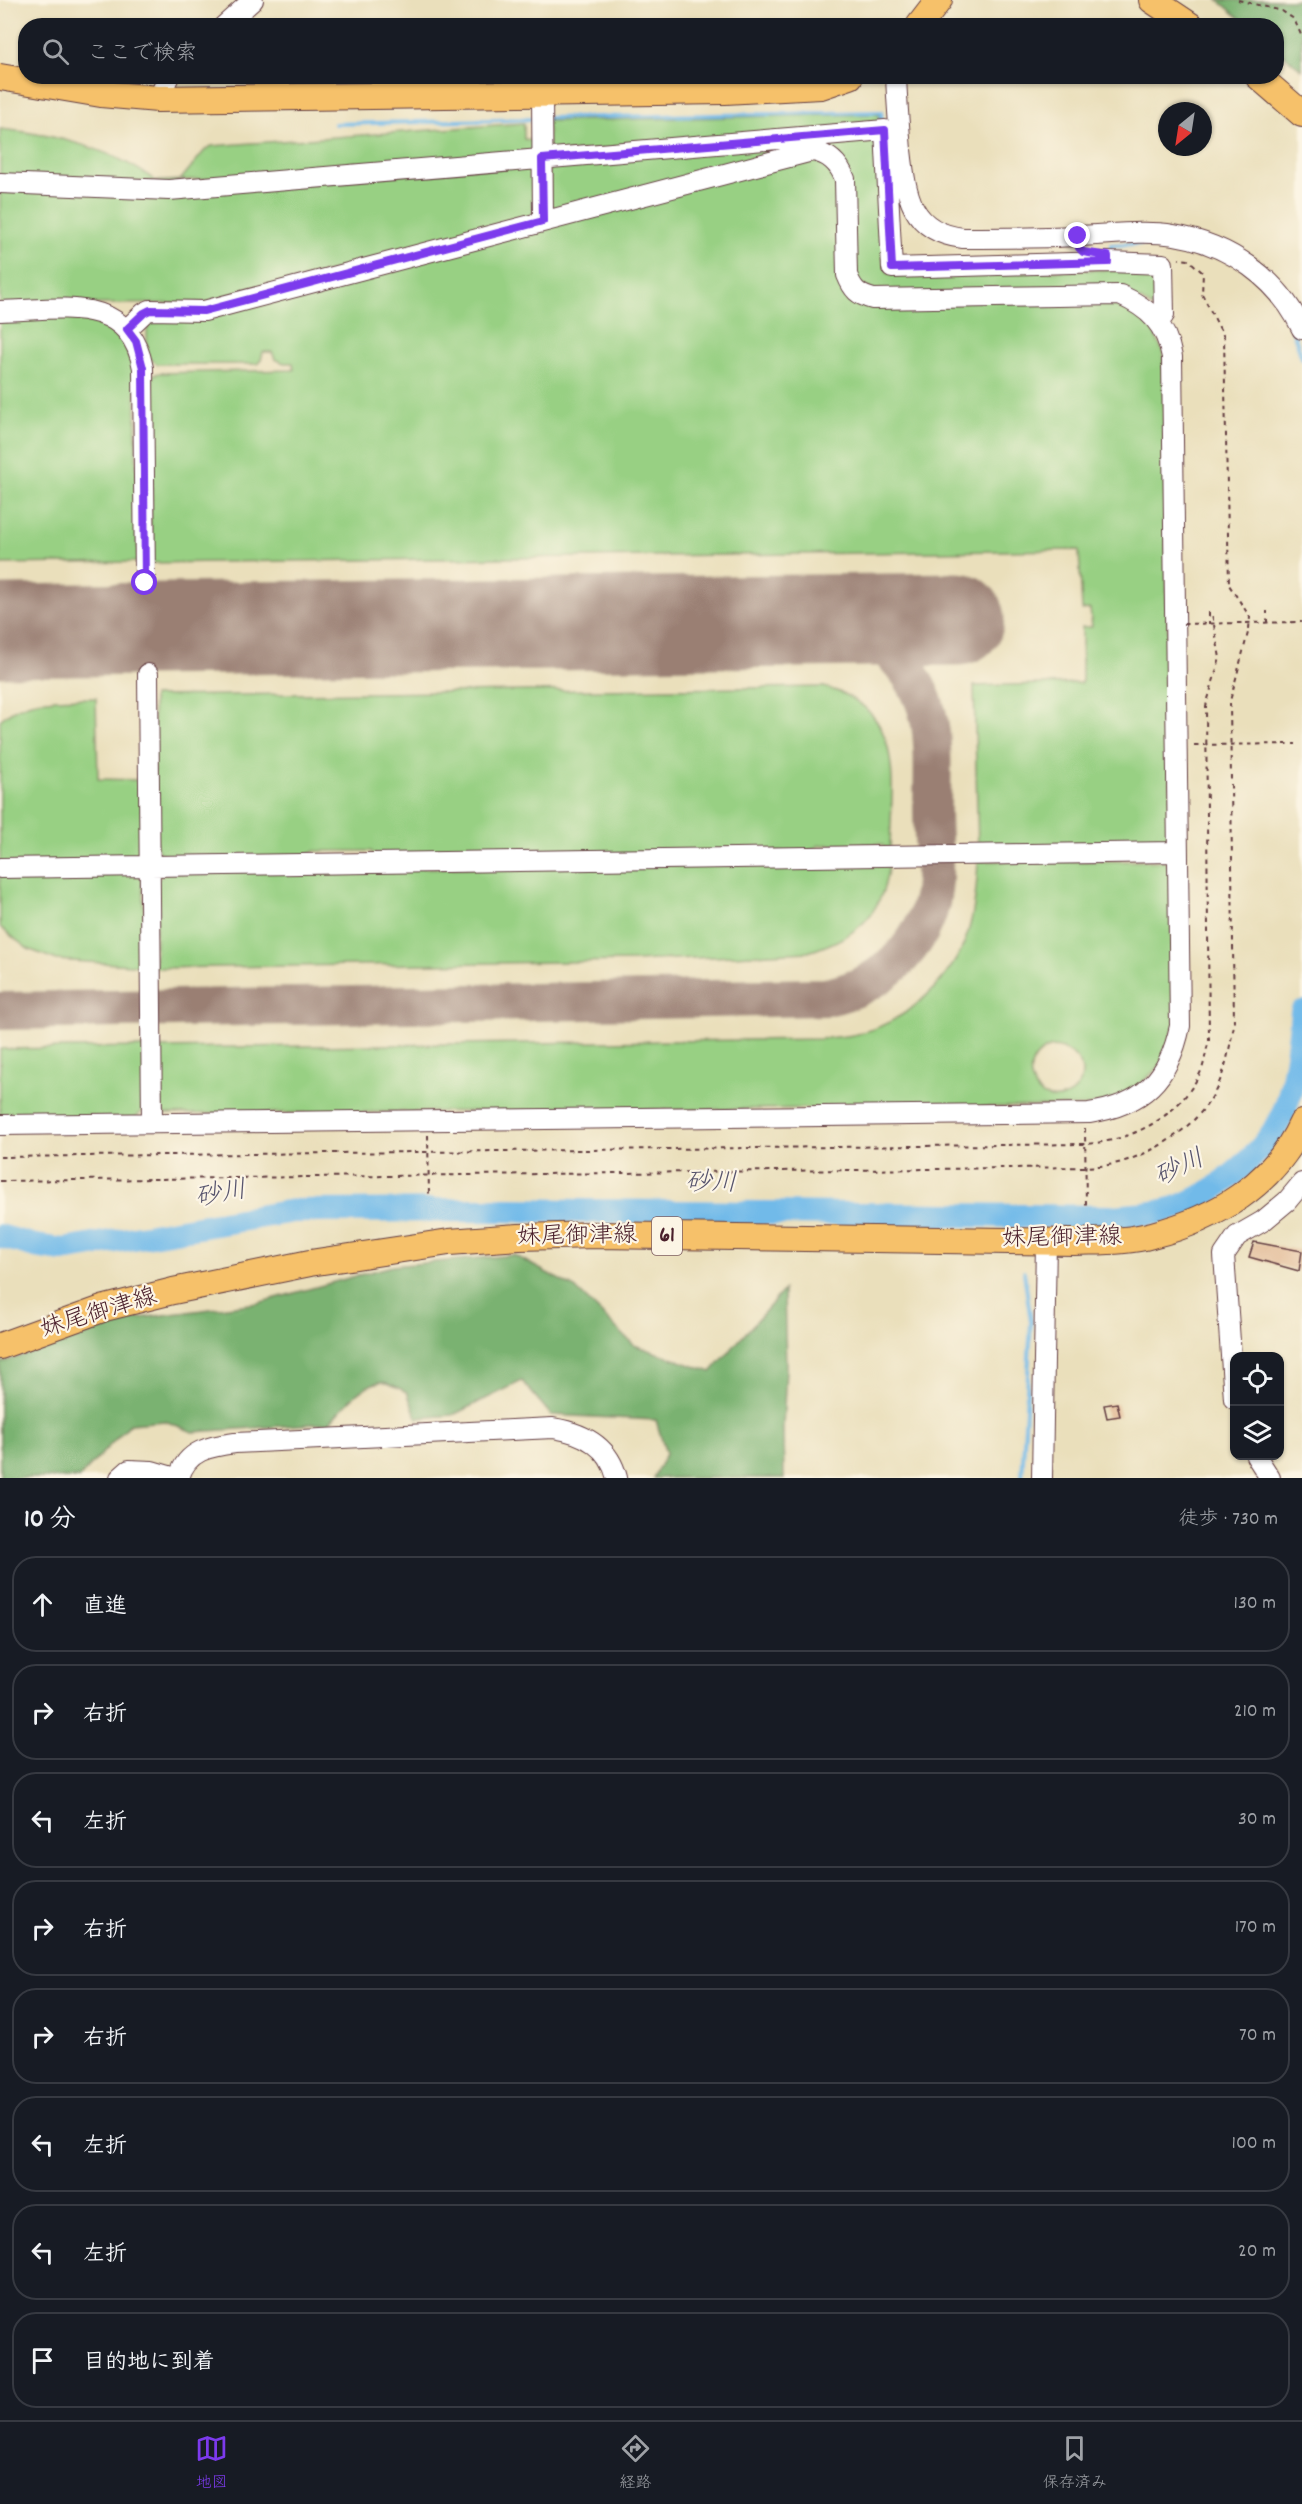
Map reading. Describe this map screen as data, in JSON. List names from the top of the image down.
{
  "streets": {
    "main road": ["61", "妹尾御津線"]
  },
  "water": ["砂川"],
  "north": "bottom left",
  "page": {
    "search": "ここで検索",
    "heading": ["10 分", "徒歩 · 730 m"],
    "list": [
      ["直進", "130 m"],
      ["右折", "210 m"],
      ["左折", "30 m"],
      ["右折", "170 m"],
      ["右折", "70 m"],
      ["左折", "100 m"],
      ["左折", "20 m"],
      "目的地に到着"
    ],
    "nav": ["地図", "経路", "保存済み"]
  }
}
